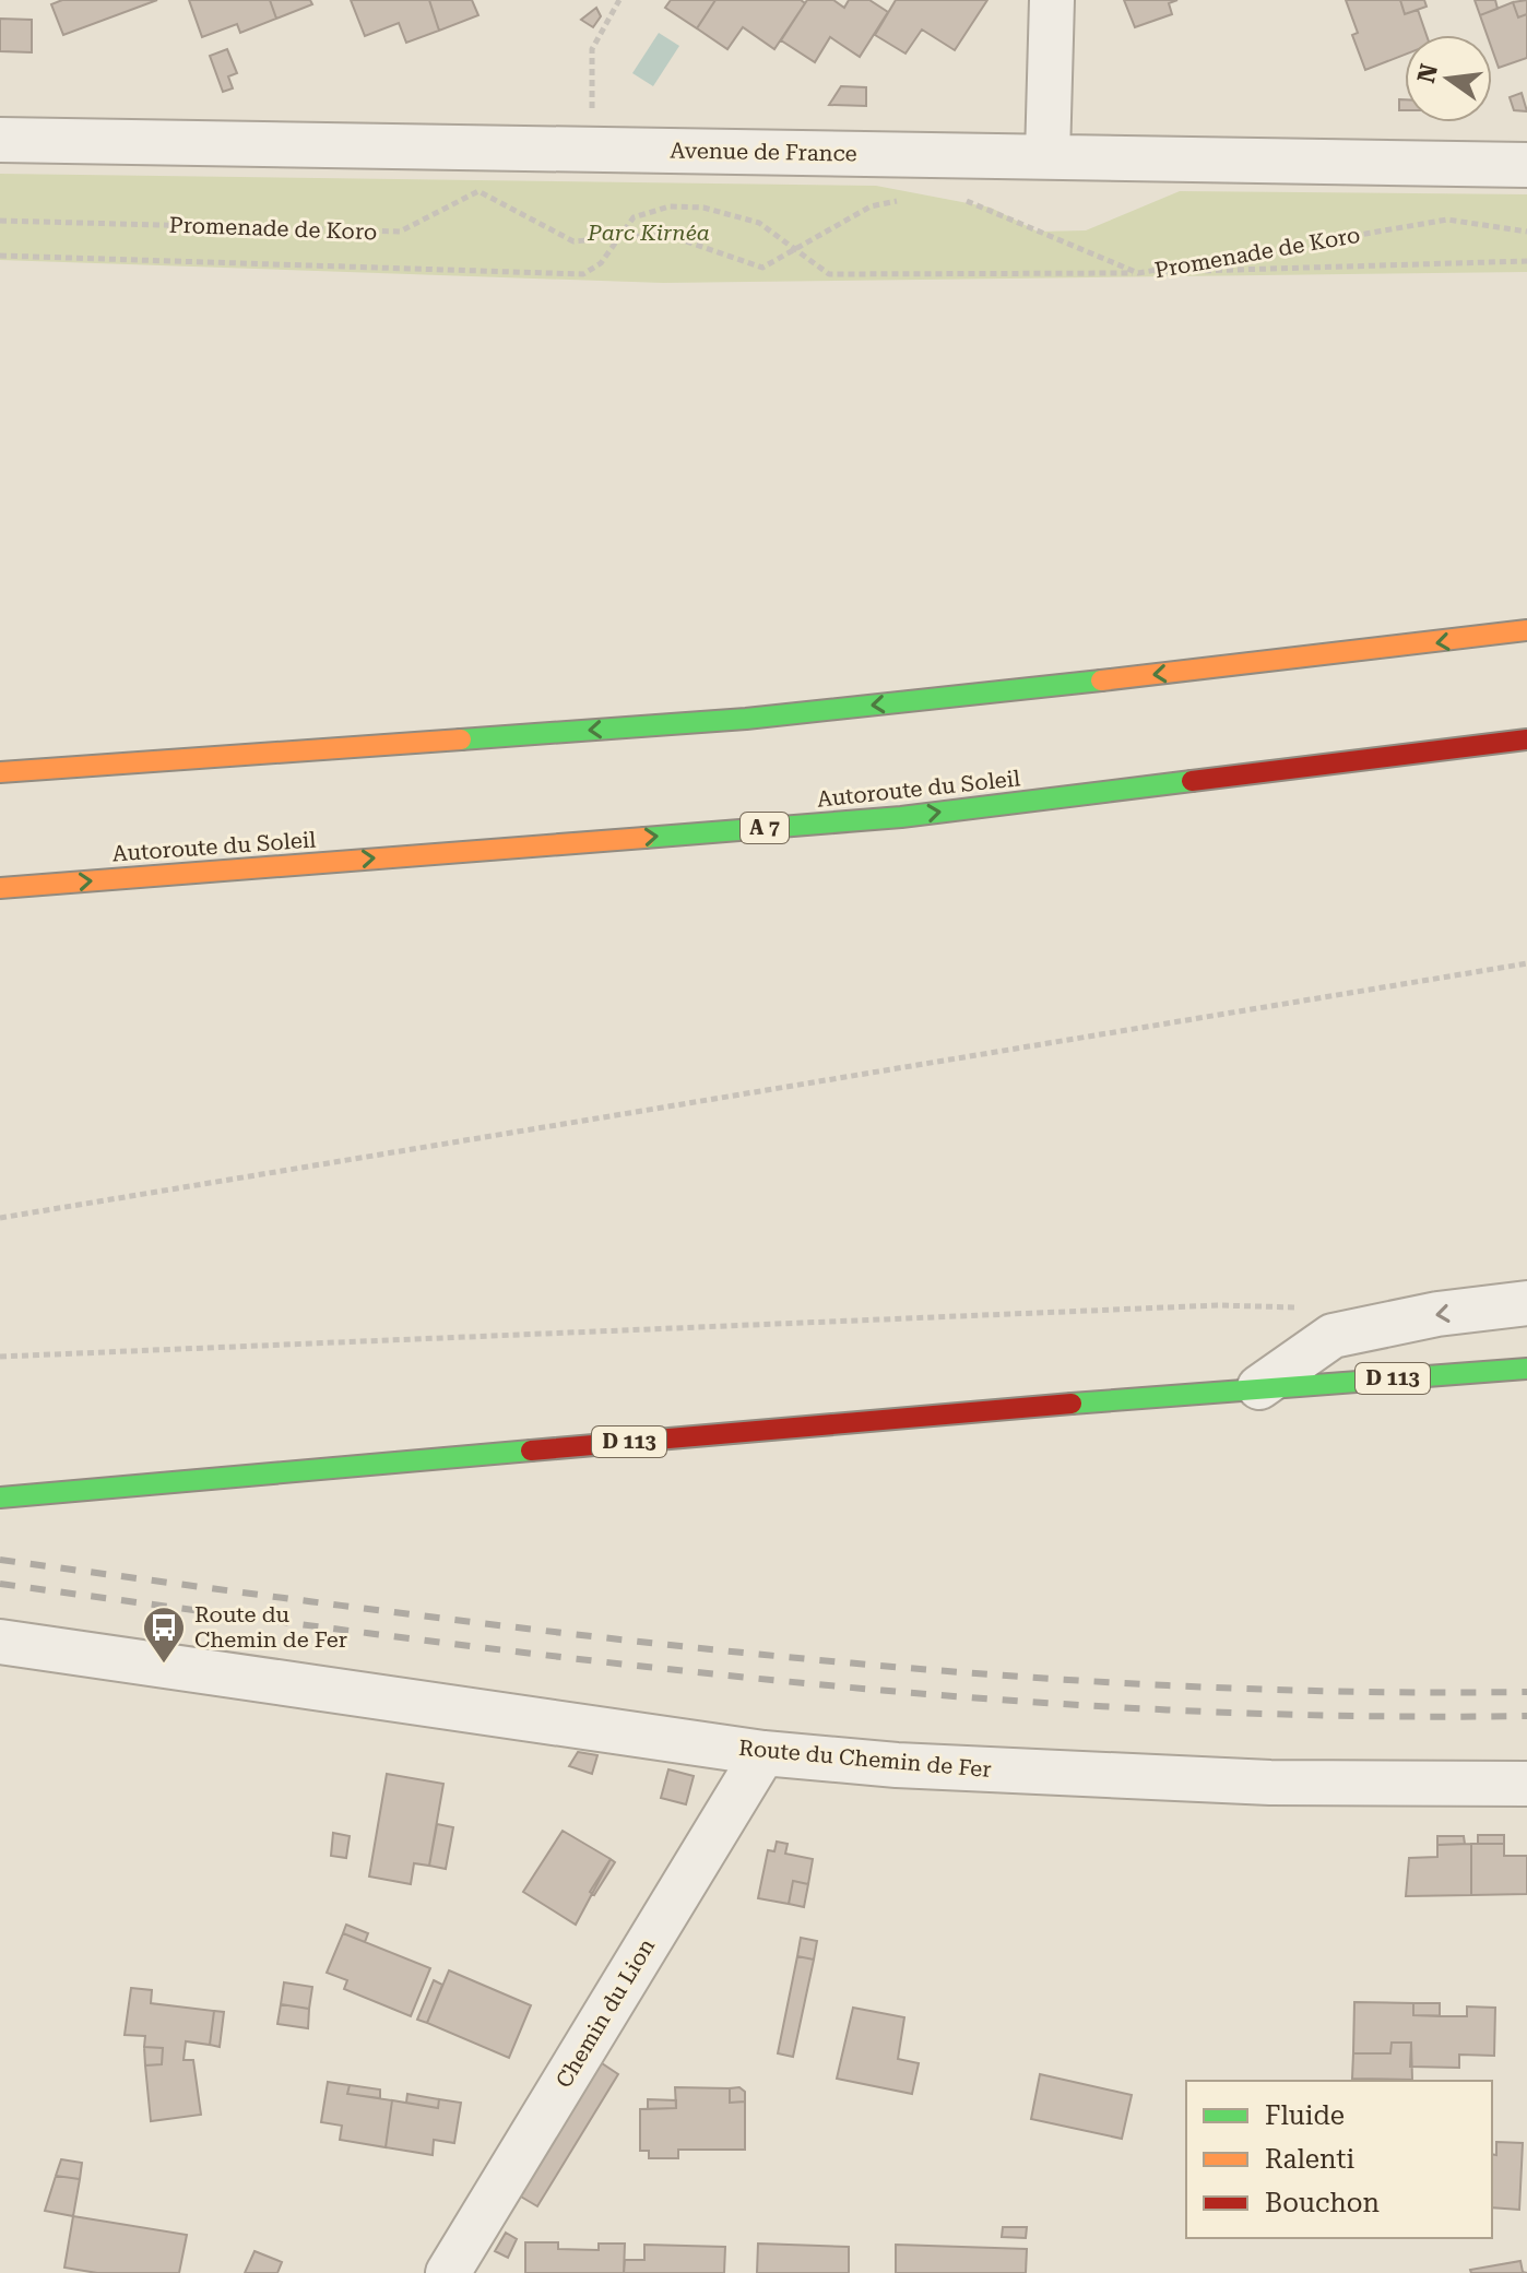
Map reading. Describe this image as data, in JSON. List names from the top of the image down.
{
  "streets": {
    "main road": ["Autoroute du Soleil", "A 7", "D 113"],
    "street": ["Avenue de France", "Route du Chemin de Fer", "Chemin du Lion"],
    "path": ["Promenade de Koro"]
  },
  "crossings": [
    ["Route du Chemin de Fer", "Chemin du Lion"]
  ],
  "parks": ["Parc Kirnéa"],
  "places": {
    "bus stop": ["Route du Chemin de Fer"]
  },
  "legend": ["Fluide", "Ralenti", "Bouchon"],
  "north": "left"
}
